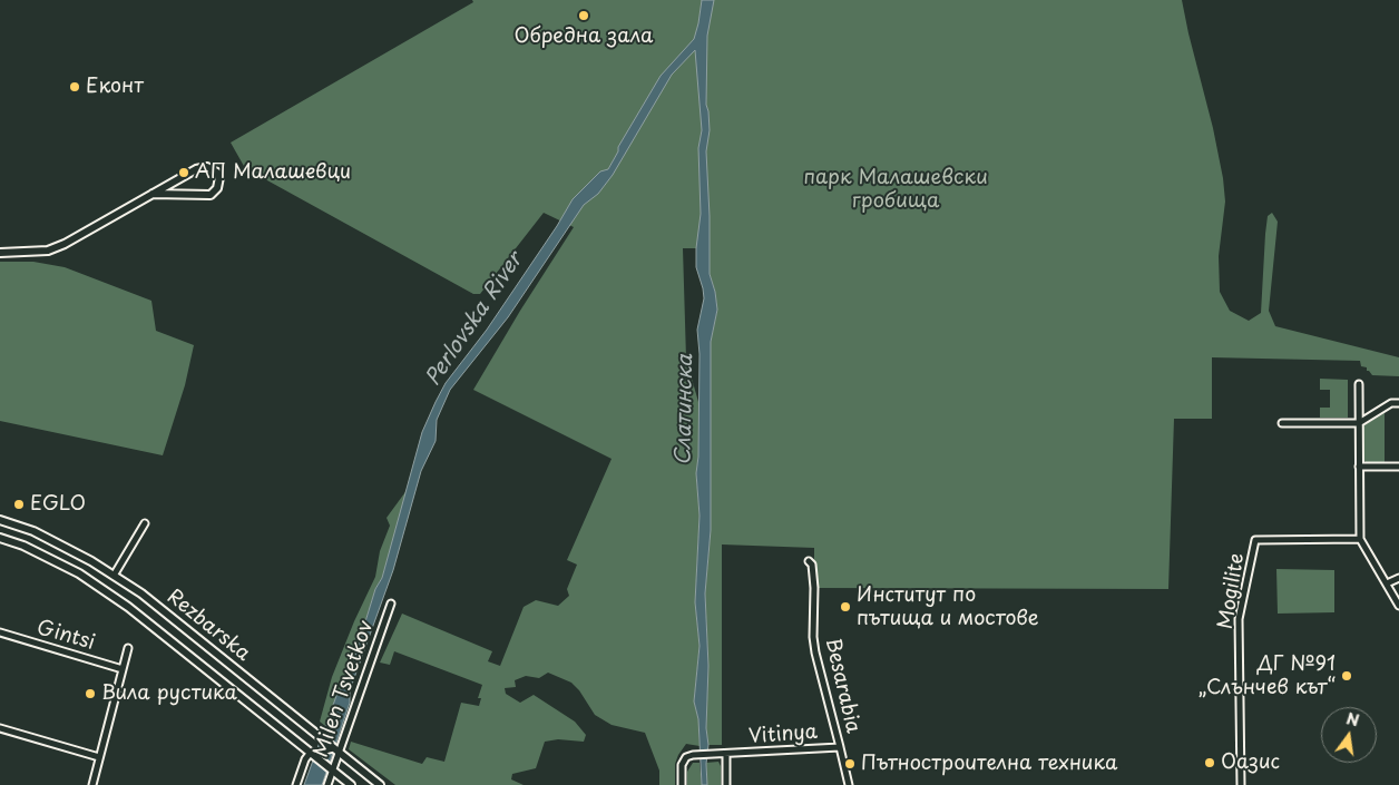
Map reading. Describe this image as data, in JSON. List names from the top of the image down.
{
  "streets": {
    "street": [
      "Mogilite",
      "Rezbarska",
      "Gintsi",
      "Besarabia",
      "Milen Tsvetkov",
      "Vitinya"
    ]
  },
  "crossings": [
    ["Rezbarska", "Milen Tsvetkov"],
    ["Besarabia", "Vitinya"]
  ],
  "water": ["Perlovska River", "Слатинска"],
  "parks": ["парк Малашевски гробища"],
  "places": [
    "Обредна зала",
    "Еконт",
    "АП Малашевци",
    "EGLO",
    "Институт по пътища и мостове",
    "ДГ №91 „Слънчев кът“",
    "Вила рустика",
    "Оазис",
    "Пътностроителна техника"
  ],
  "north": "top"
}
